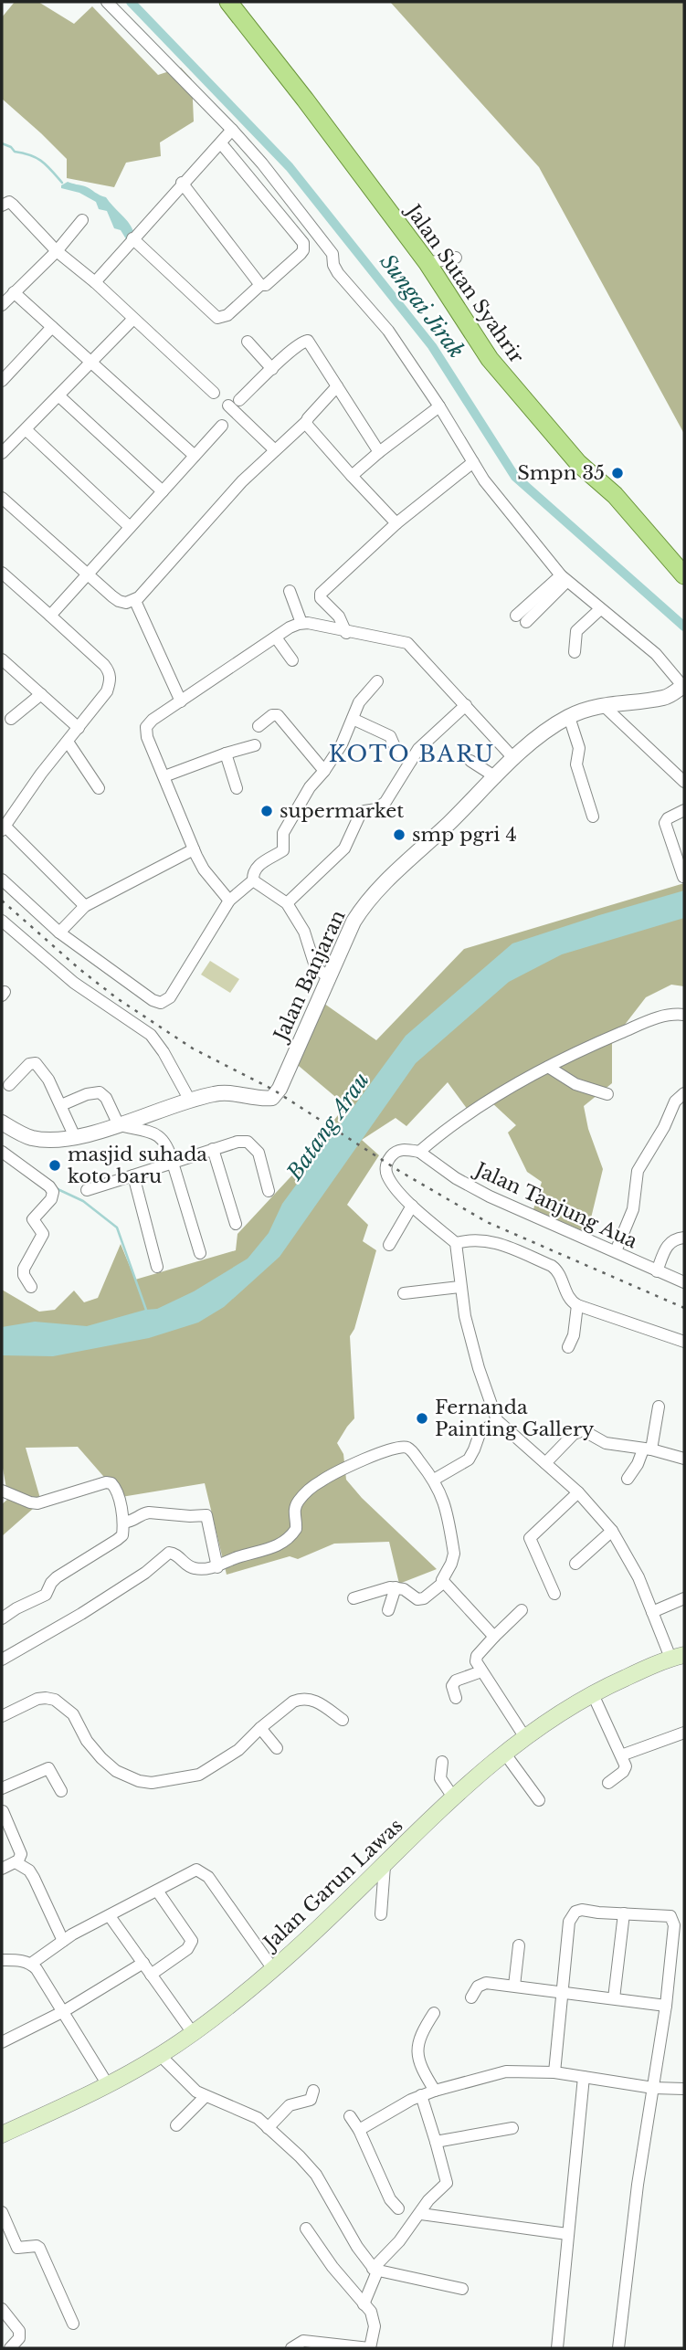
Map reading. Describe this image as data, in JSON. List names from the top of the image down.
{
  "streets": {
    "main road": ["Jalan Sutan Syahrir", "Jalan Garun Lawas"],
    "street": ["Jalan Banjaran", "Jalan Tanjung Aua"]
  },
  "districts": ["KOTO BARU"],
  "water": ["Sungai Jirak", "Batang Arau"],
  "places": [
    "Smpn 35",
    "supermarket",
    "smp pgri 4",
    "masjid suhada koto baru",
    "Fernanda Painting Gallery"
  ]
}
